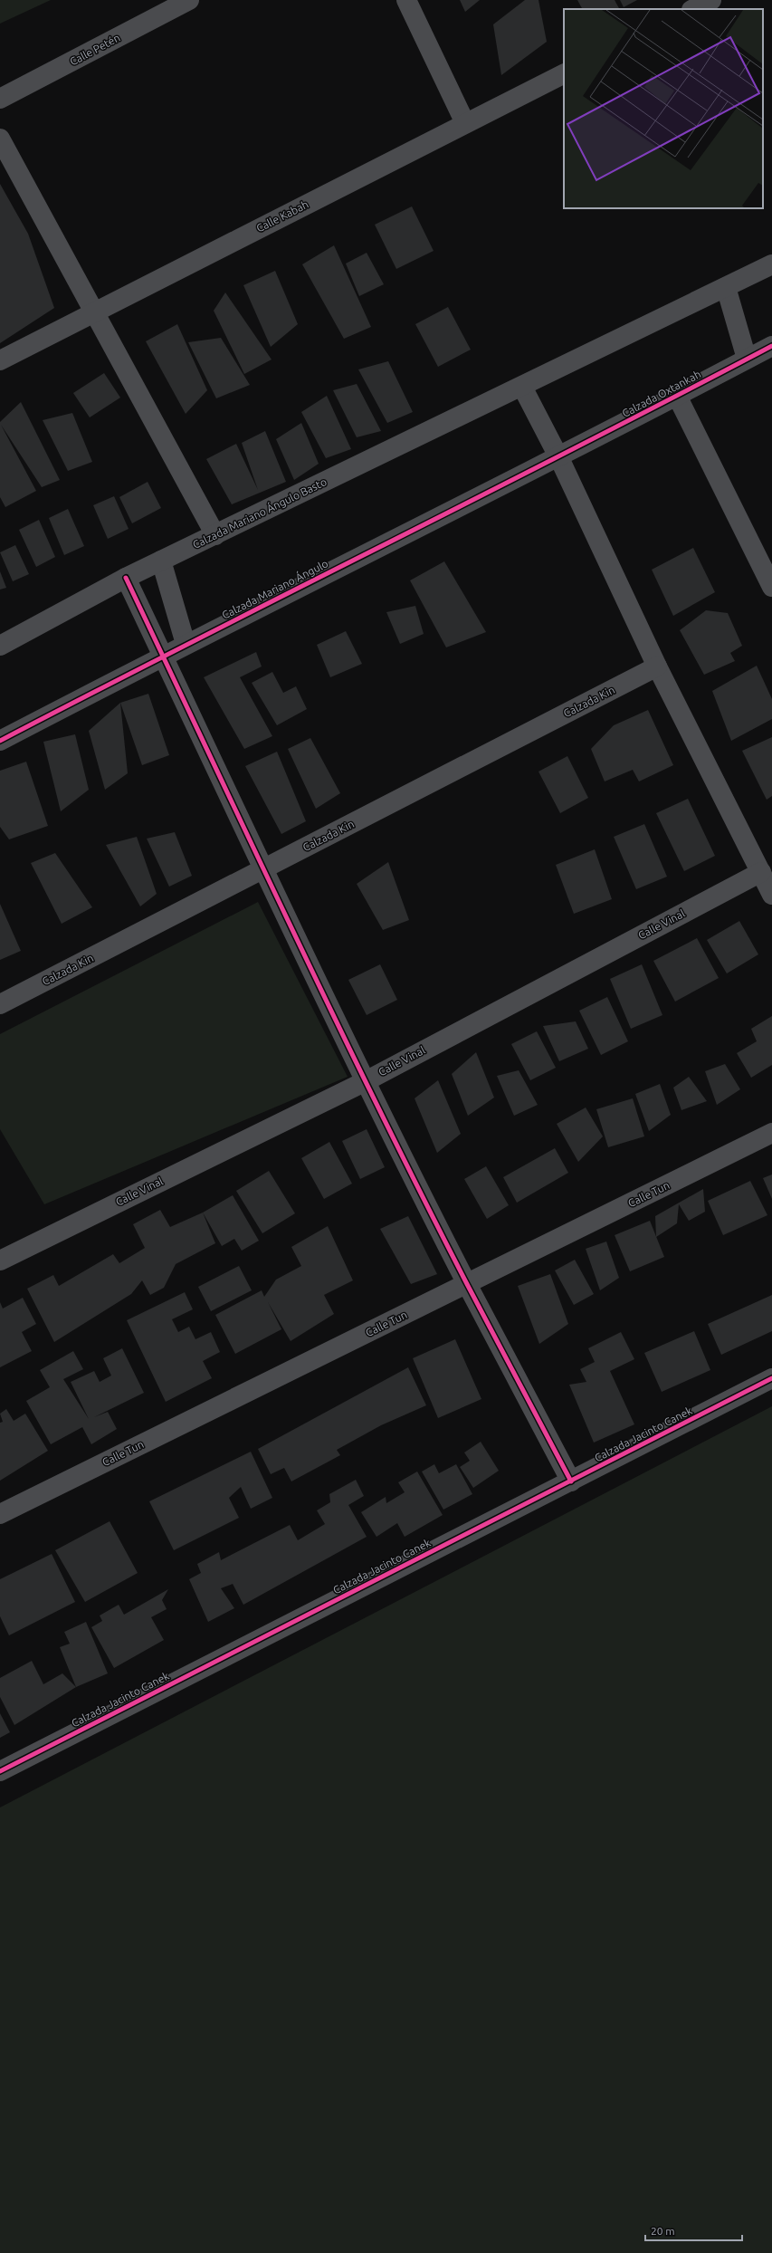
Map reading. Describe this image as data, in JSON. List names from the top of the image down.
{
  "streets": {
    "street": [
      "Calle Petén",
      "Calle Kabah",
      "Calzada Oxtankah",
      "Calzada Mariano Ángulo Basto",
      "Calzada Mariano Ángulo",
      "Calzada Kin",
      "Calle Vinal",
      "Calle Tun",
      "Calzada Jacinto Canek"
    ]
  },
  "crossings": [
    ["Calzada Oxtankah", "Calzada Mariano Ángulo"]
  ],
  "scale_bar": "20 m"
}
